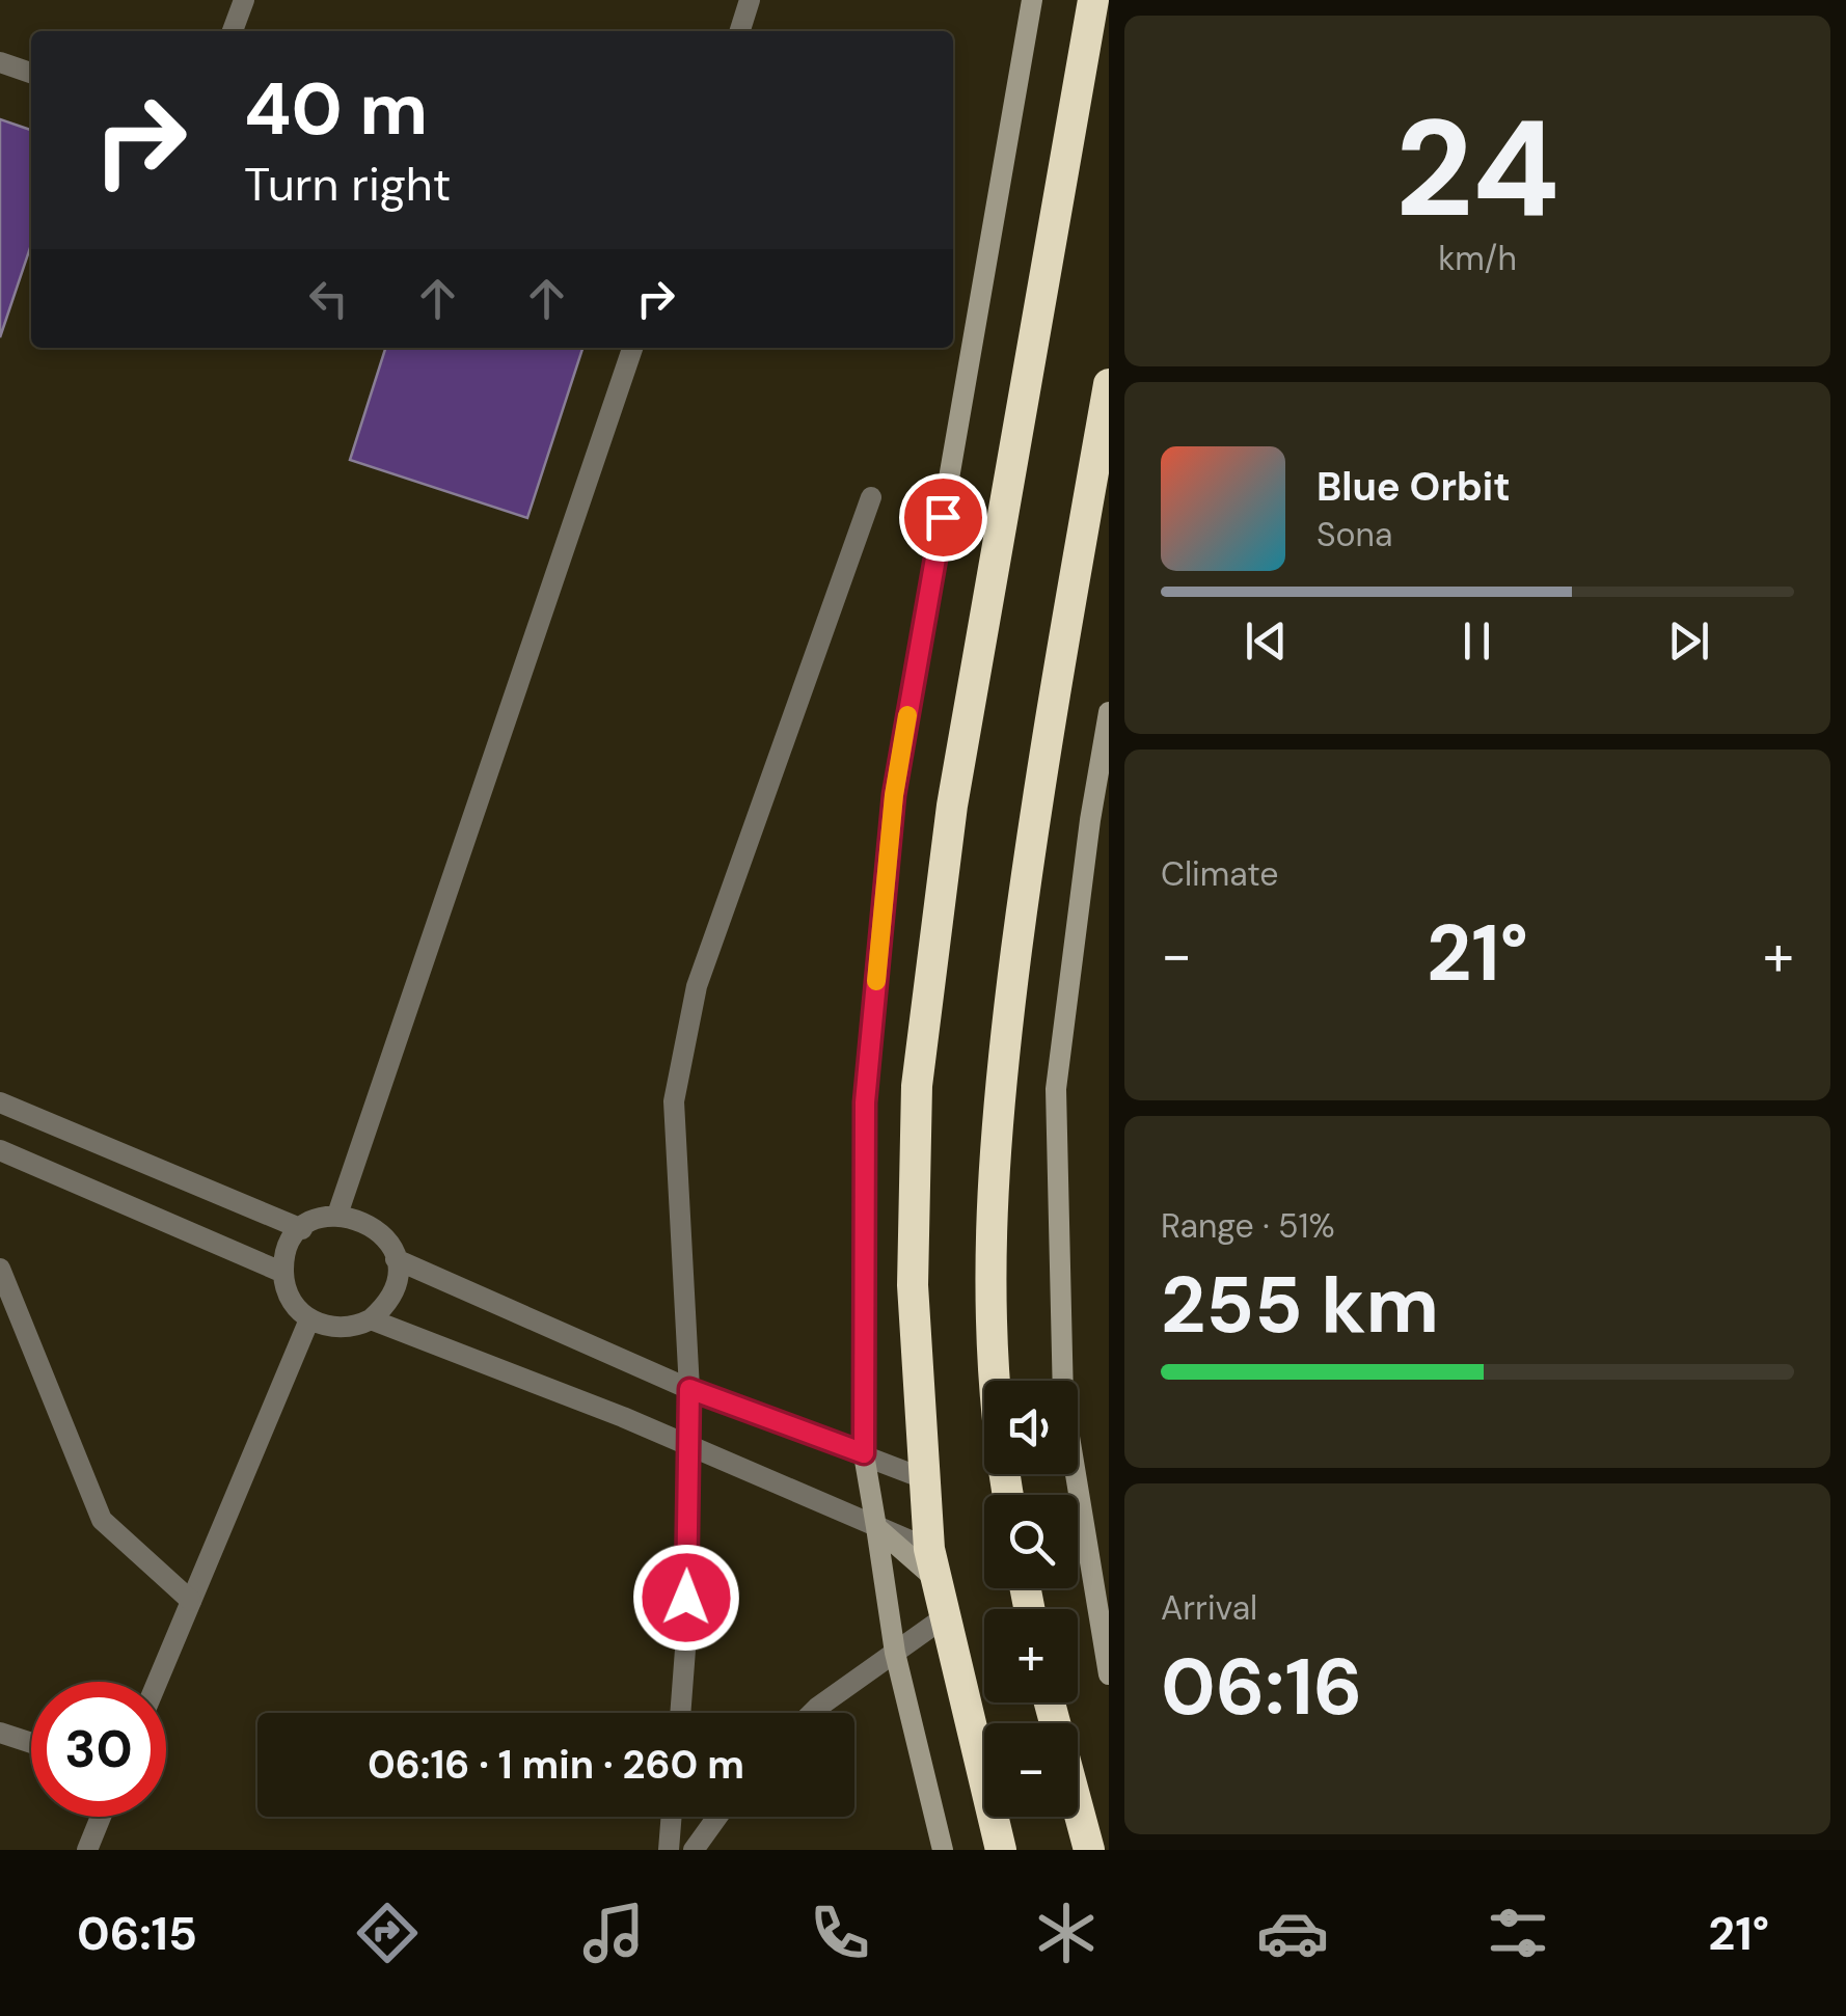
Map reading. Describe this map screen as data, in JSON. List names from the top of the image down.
{
  "page": {
    "tile": [
      ["24", "km/h"],
      "Climate",
      ["Range · 51%", "255 km"],
      ["Arrival", "06:16"]
    ],
    "turn": ["40 m", "Turn right"],
    "song": ["Blue Orbit", "Sona"],
    "heat": ["−", "21°", "+"],
    "map_buttons": ["+", "−"],
    "limit": "30",
    "trip": "06:16 · 1 min · 260 m",
    "tabs": ["06:15", "21°"]
  }
}
